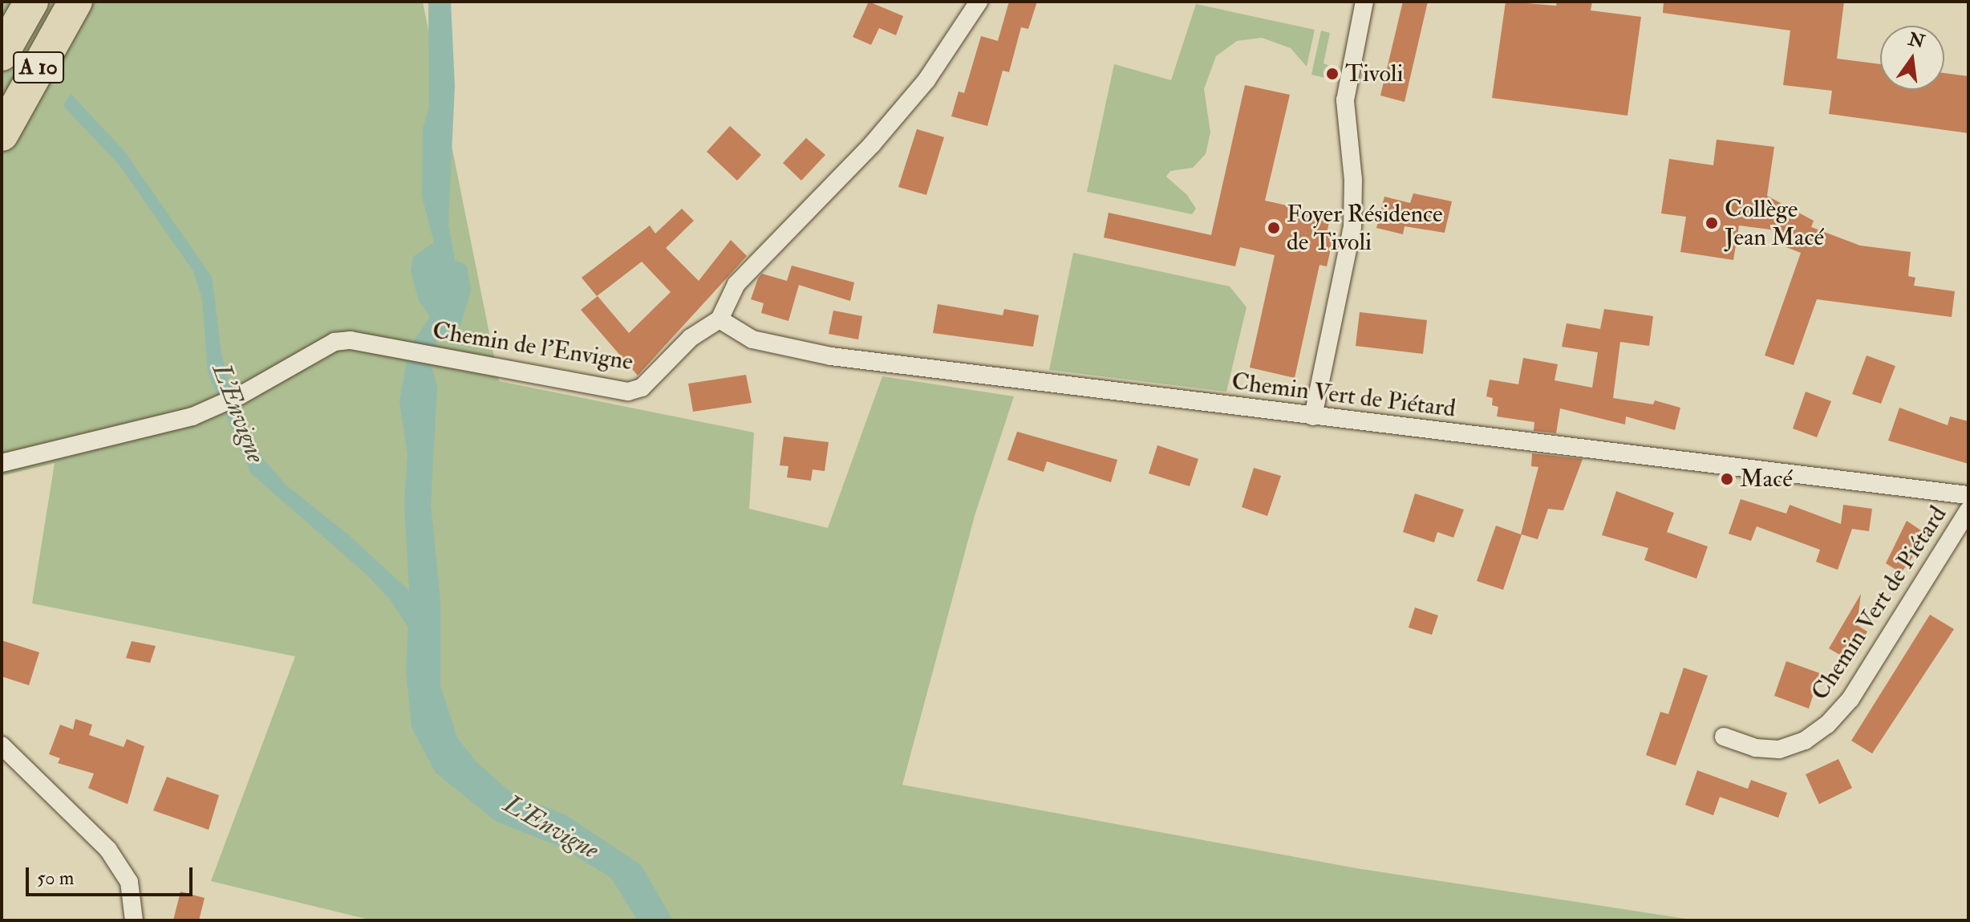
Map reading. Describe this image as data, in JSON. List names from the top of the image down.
{
  "streets": {
    "highway": ["A 10"],
    "street": ["Chemin de l'Envigne", "Chemin Vert de Piétard"]
  },
  "crossings": [
    ["Chemin de l'Envigne", "Chemin Vert de Piétard"]
  ],
  "water": ["L'Envigne"],
  "places": [
    "Tivoli",
    "Collège Jean Macé",
    "Foyer Résidence de Tivoli",
    "Macé"
  ],
  "scale_bar": "50 m",
  "north": "top"
}
